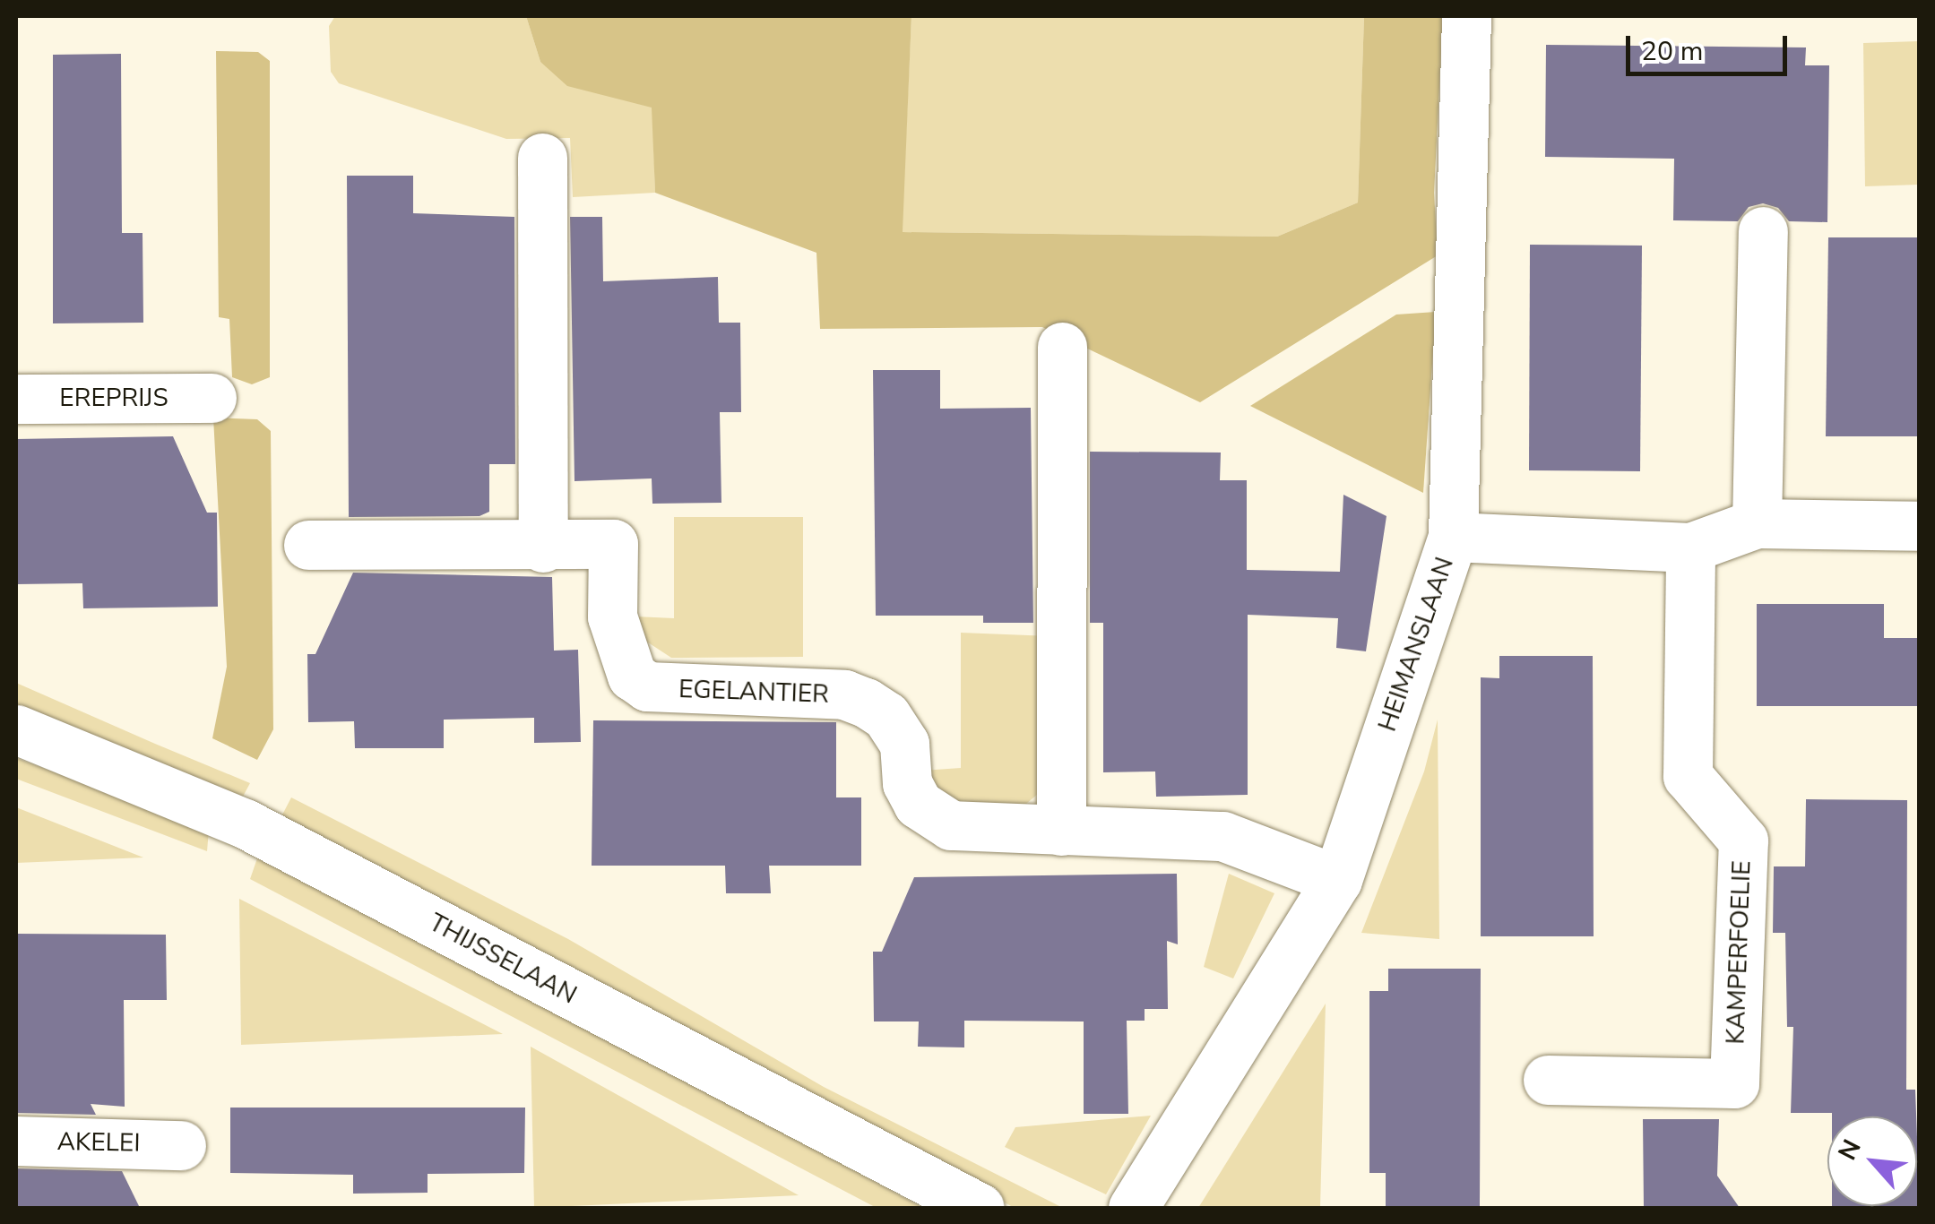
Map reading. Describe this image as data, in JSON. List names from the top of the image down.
{
  "streets": {
    "street": [
      "EREPRIJS",
      "HEIMANSLAAN",
      "EGELANTIER",
      "KAMPERFOELIE",
      "THIJSSELAAN",
      "AKELEI"
    ]
  },
  "crossings": [
    ["HEIMANSLAAN", "EGELANTIER"]
  ],
  "scale_bar": "20 m",
  "north": "top left"
}
